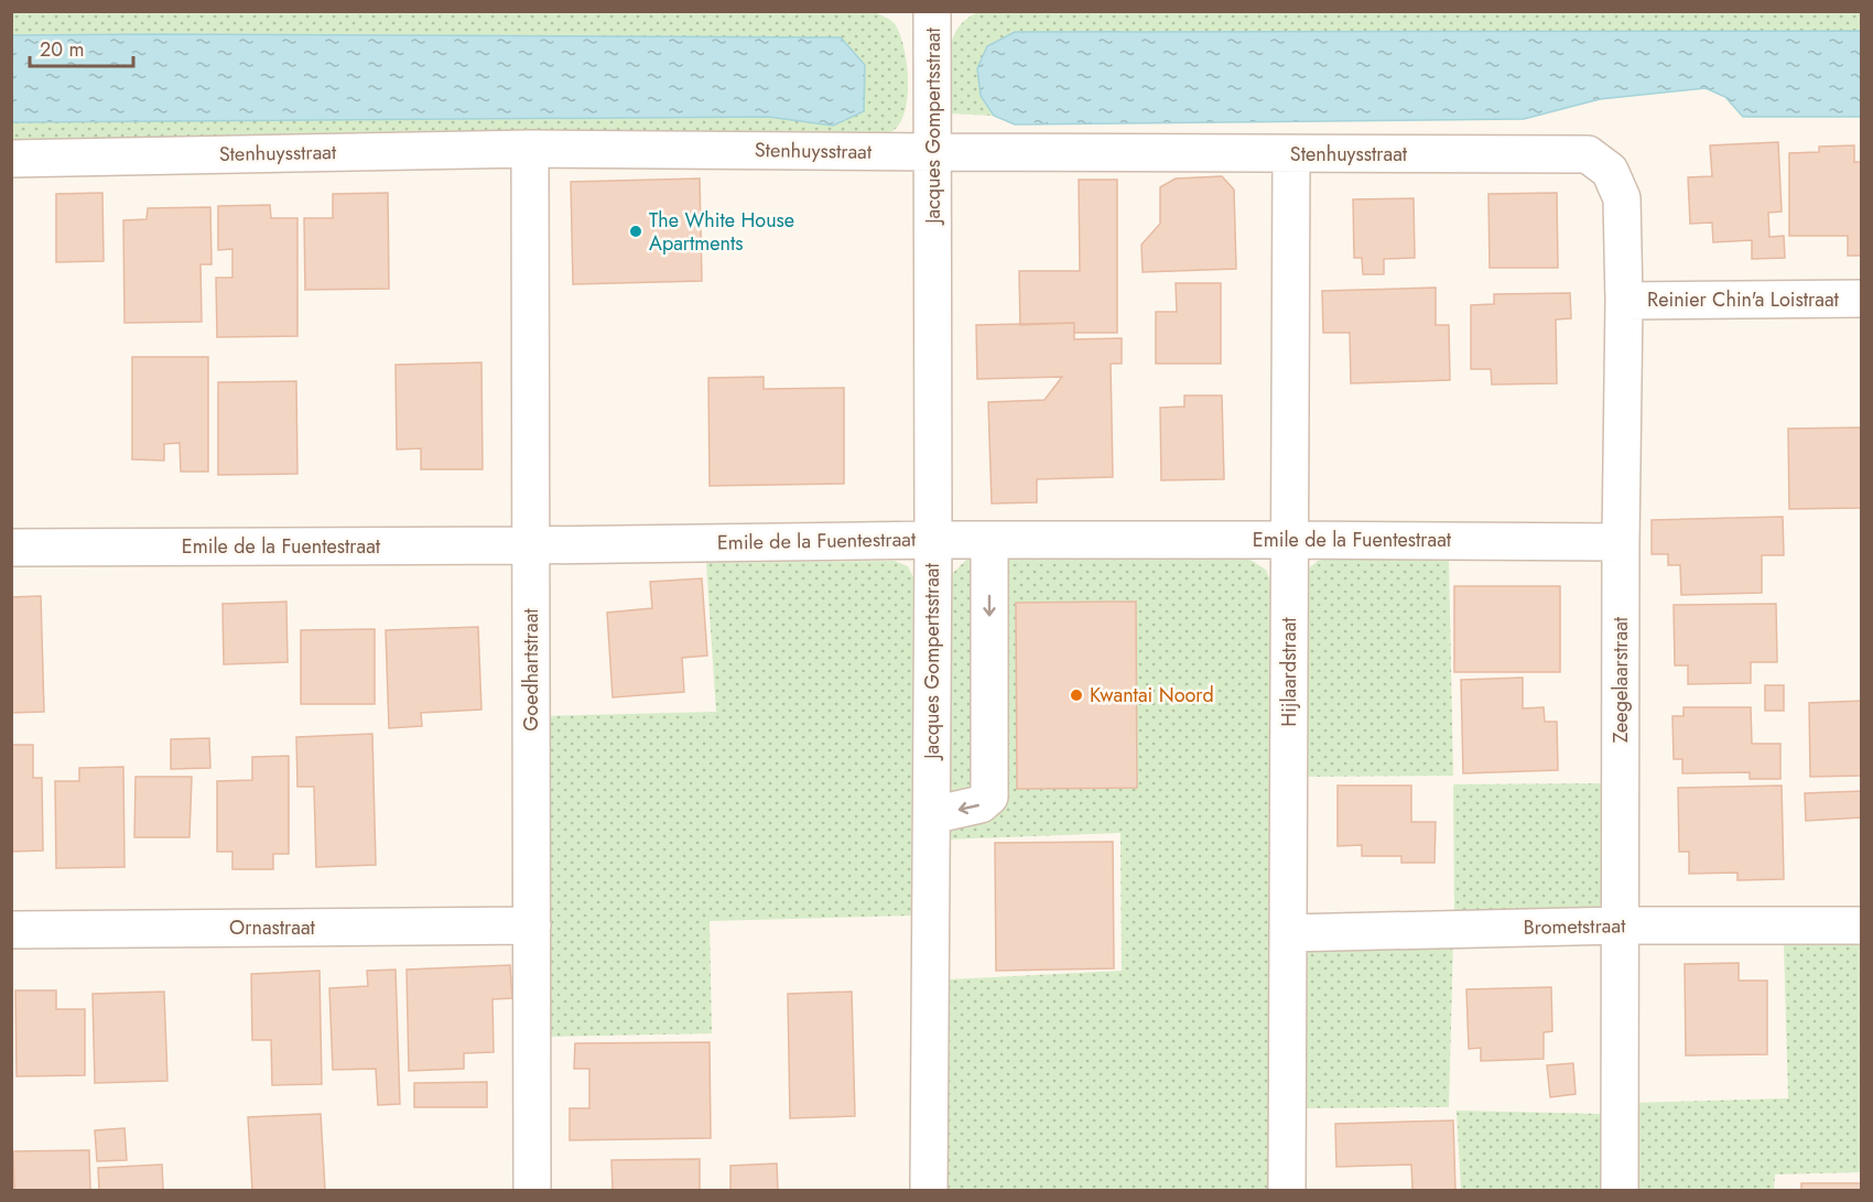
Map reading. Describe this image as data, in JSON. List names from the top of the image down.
{
  "streets": {
    "street": [
      "Jacques Gompertsstraat",
      "Stenhuysstraat",
      "Reinier Chin'a Loistraat",
      "Emile de la Fuentestraat",
      "Goedhartstraat",
      "Hijlaardstraat",
      "Zeegelaarstraat",
      "Brometstraat",
      "Ornastraat"
    ]
  },
  "crossings": [
    ["Jacques Gompertsstraat", "Stenhuysstraat"],
    ["Jacques Gompertsstraat", "Emile de la Fuentestraat"],
    ["Stenhuysstraat", "Goedhartstraat"],
    ["Stenhuysstraat", "Hijlaardstraat"],
    ["Stenhuysstraat", "Zeegelaarstraat"],
    ["Reinier Chin'a Loistraat", "Zeegelaarstraat"],
    ["Emile de la Fuentestraat", "Goedhartstraat"],
    ["Emile de la Fuentestraat", "Hijlaardstraat"],
    ["Emile de la Fuentestraat", "Zeegelaarstraat"],
    ["Goedhartstraat", "Ornastraat"],
    ["Hijlaardstraat", "Brometstraat"],
    ["Zeegelaarstraat", "Brometstraat"]
  ],
  "places": ["The White House Apartments", "Kwantai Noord"],
  "scale_bar": "20 m"
}
